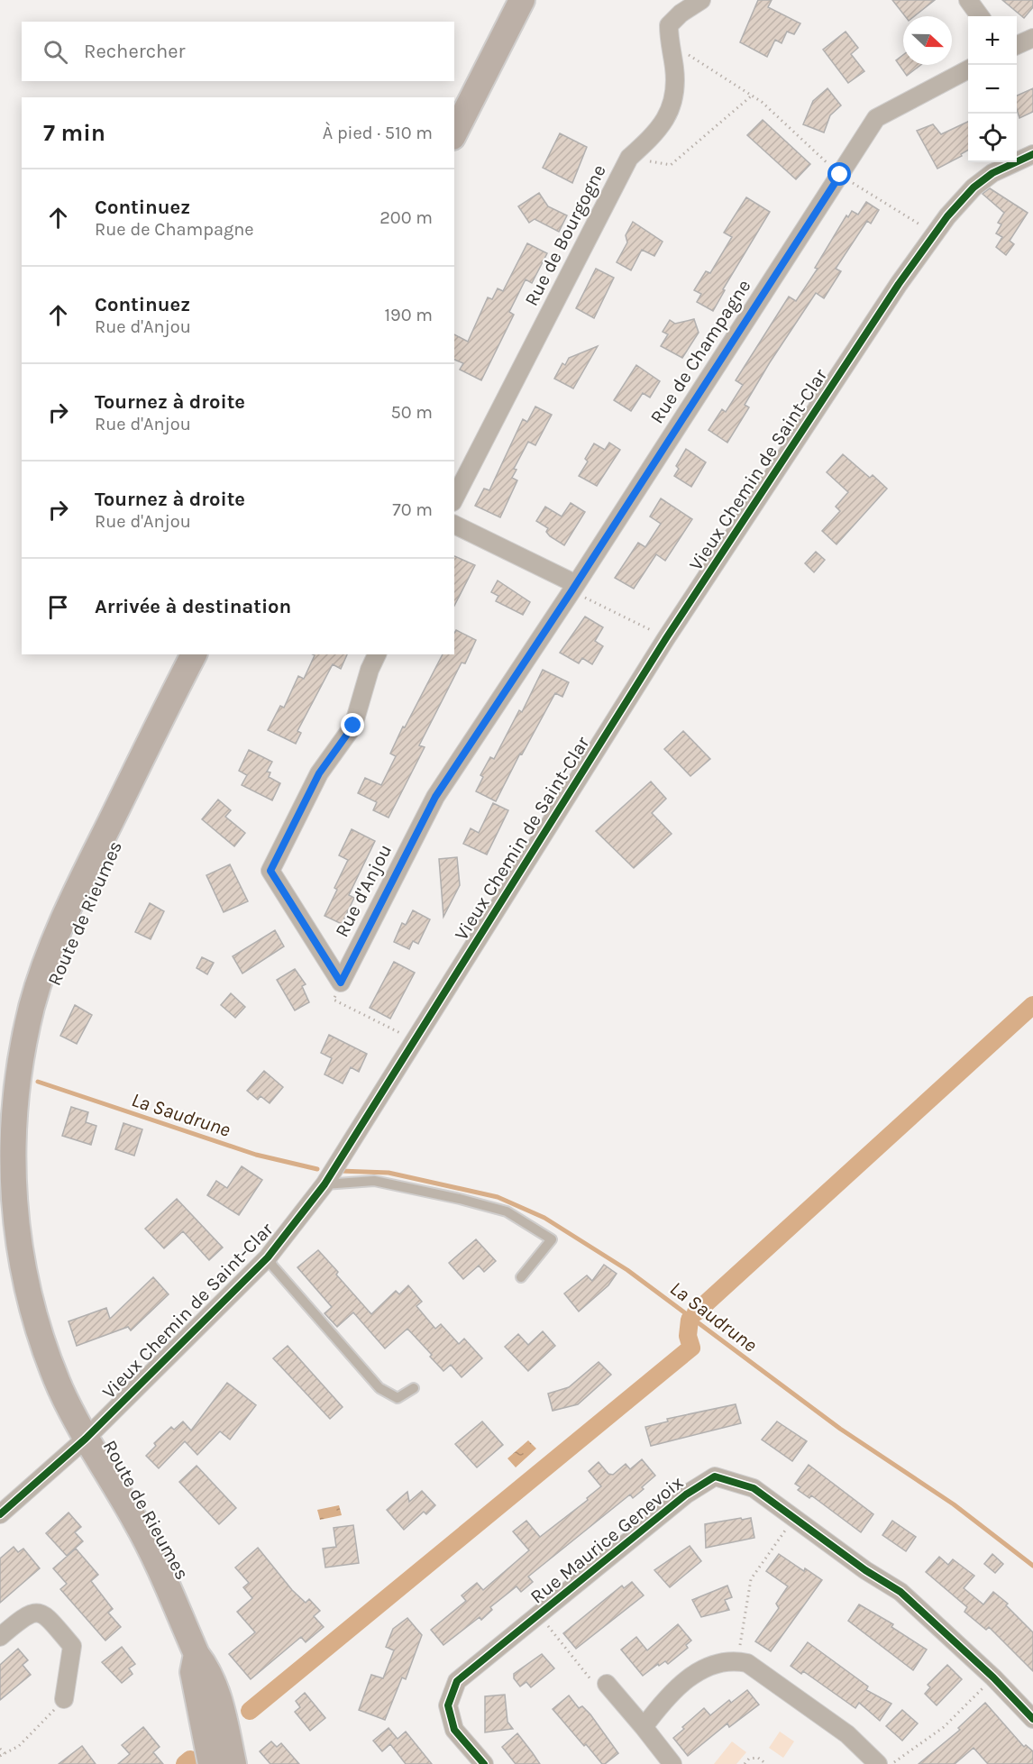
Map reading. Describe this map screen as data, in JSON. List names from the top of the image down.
{
  "streets": {
    "main road": ["Route de Rieumes"],
    "street": [
      "Rue de Bourgogne",
      "Rue de Champagne",
      "Vieux Chemin de Saint-Clar",
      "Rue d'Anjou",
      "Rue Maurice Genevoix"
    ]
  },
  "crossings": [
    ["Rue de Champagne", "Rue d'Anjou"],
    ["Vieux Chemin de Saint-Clar", "Route de Rieumes"]
  ],
  "water": ["La Saudrune"],
  "north": "right",
  "page": {
    "map_buttons": ["+", "−"],
    "search": "Rechercher",
    "heading": ["7 min", "À pied · 510 m"],
    "list": [
      ["Continuez", "Rue de Champagne", "200 m"],
      ["Continuez", "Rue d'Anjou", "190 m"],
      ["Tournez à droite", "Rue d'Anjou", "50 m"],
      ["Tournez à droite", "Rue d'Anjou", "70 m"],
      "Arrivée à destination"
    ]
  }
}
